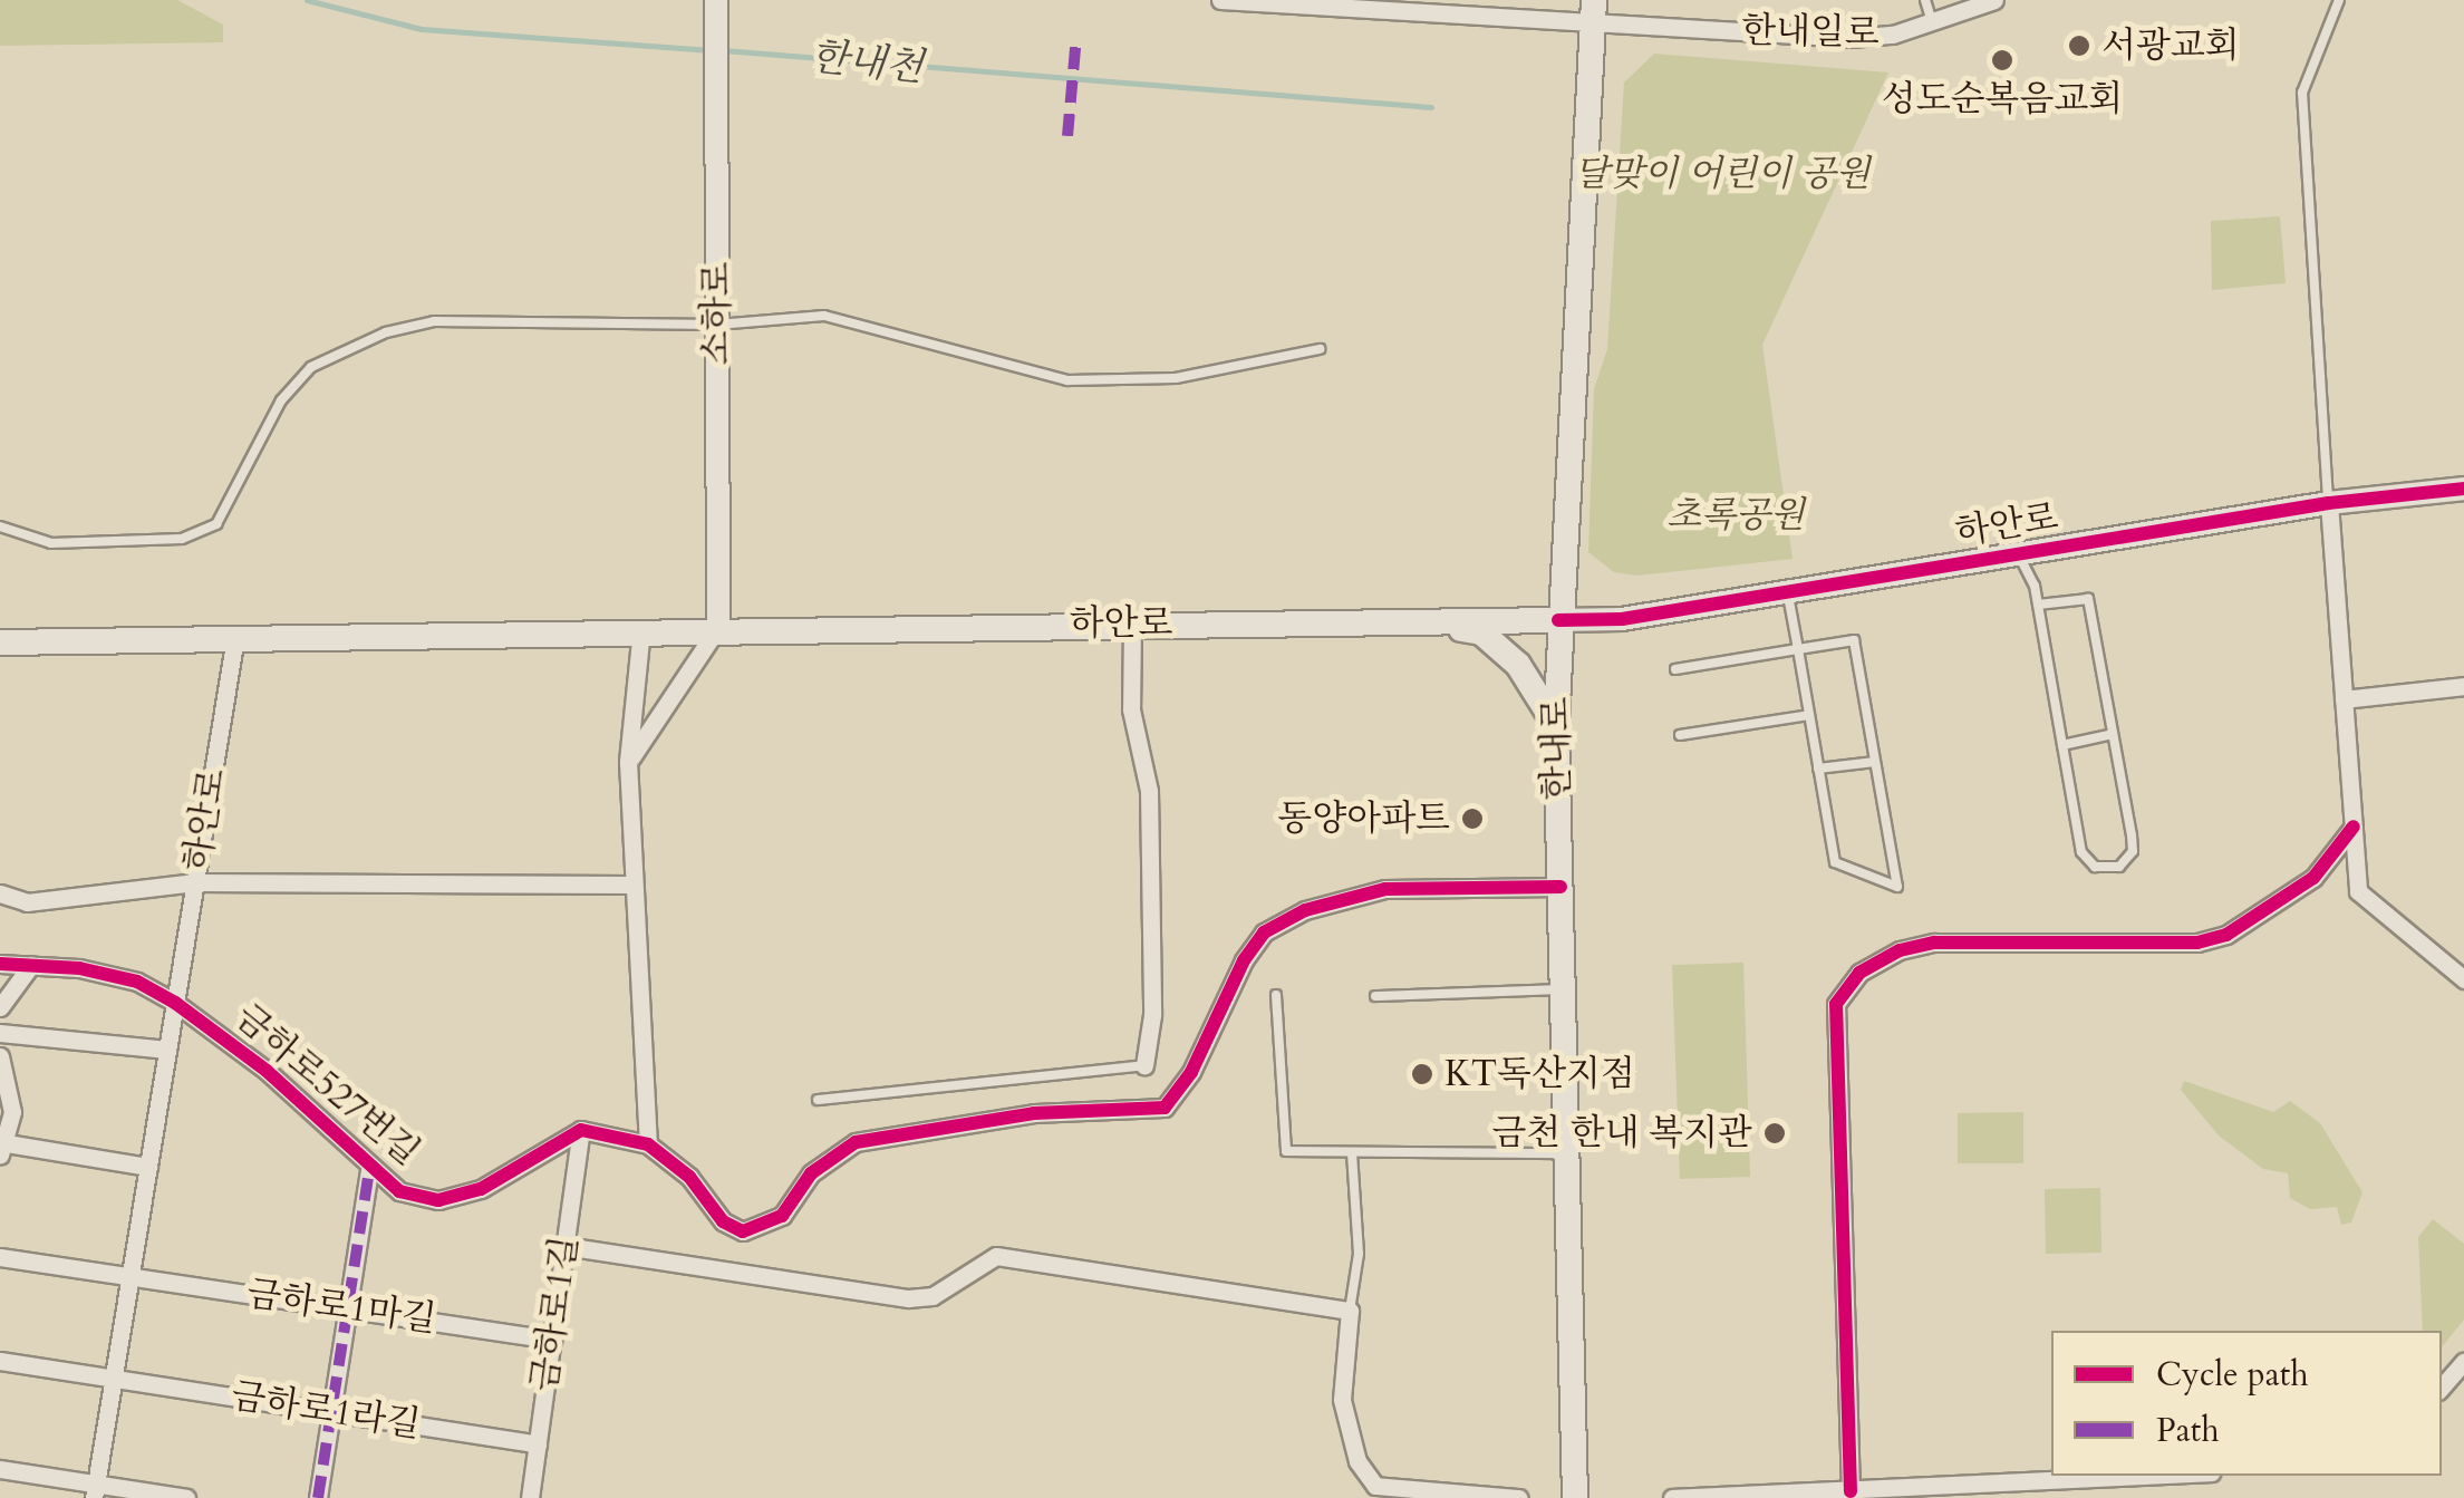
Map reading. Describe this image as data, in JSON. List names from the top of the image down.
{
  "streets": {
    "main road": ["하안로", "한내로"],
    "street": [
      "한내일로",
      "소하로",
      "금하로527번길",
      "금하로1마길",
      "금하로1길",
      "금하로1라길"
    ]
  },
  "crossings": [
    ["한내일로", "한내로"],
    ["소하로", "하안로"],
    ["하안로", "한내로"],
    ["하안로", "금하로527번길"],
    ["금하로527번길", "금하로1길"],
    ["금하로1마길", "금하로1길"],
    ["금하로1길", "금하로1라길"]
  ],
  "water": ["한내천"],
  "parks": ["달맞이 어린이 공원", "초록공원"],
  "places": [
    "서광교회",
    "성도순복음교회",
    "동양아파트",
    "KT독산지점",
    "금천 한내 복지관"
  ],
  "legend": ["Cycle path", "Path"]
}
